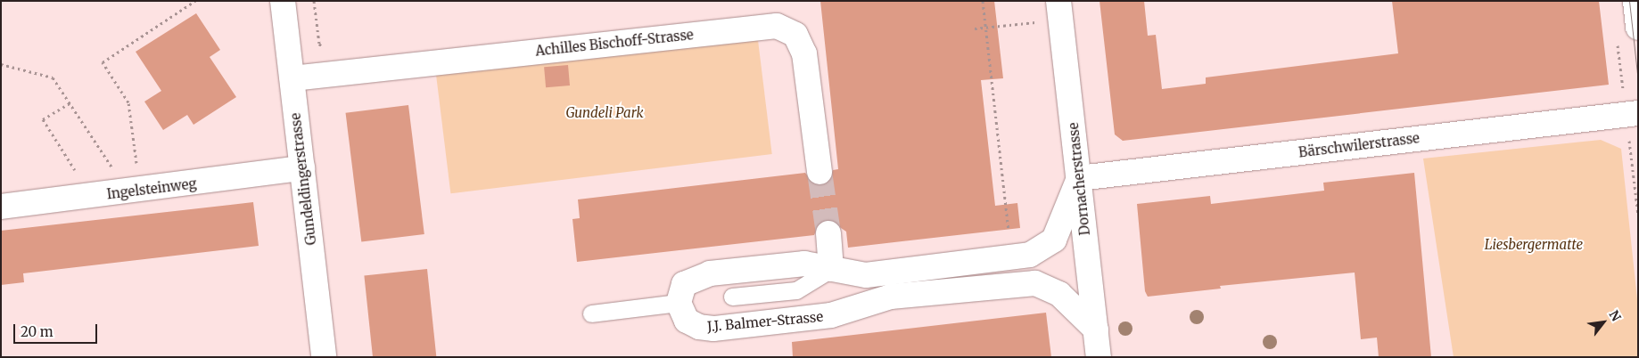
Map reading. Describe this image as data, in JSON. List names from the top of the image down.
{
  "streets": {
    "street": [
      "Achilles Bischoff-Strasse",
      "Bärschwilerstrasse",
      "Gundeldingerstrasse",
      "Dornacherstrasse",
      "Ingelsteinweg",
      "J.J. Balmer-Strasse"
    ]
  },
  "crossings": [
    ["Achilles Bischoff-Strasse", "Gundeldingerstrasse"],
    ["Bärschwilerstrasse", "Dornacherstrasse"],
    ["Gundeldingerstrasse", "Ingelsteinweg"],
    ["Dornacherstrasse", "J.J. Balmer-Strasse"]
  ],
  "parks": ["Gundeli Park", "Liesbergermatte"],
  "scale_bar": "20 m",
  "north": "top right"
}
